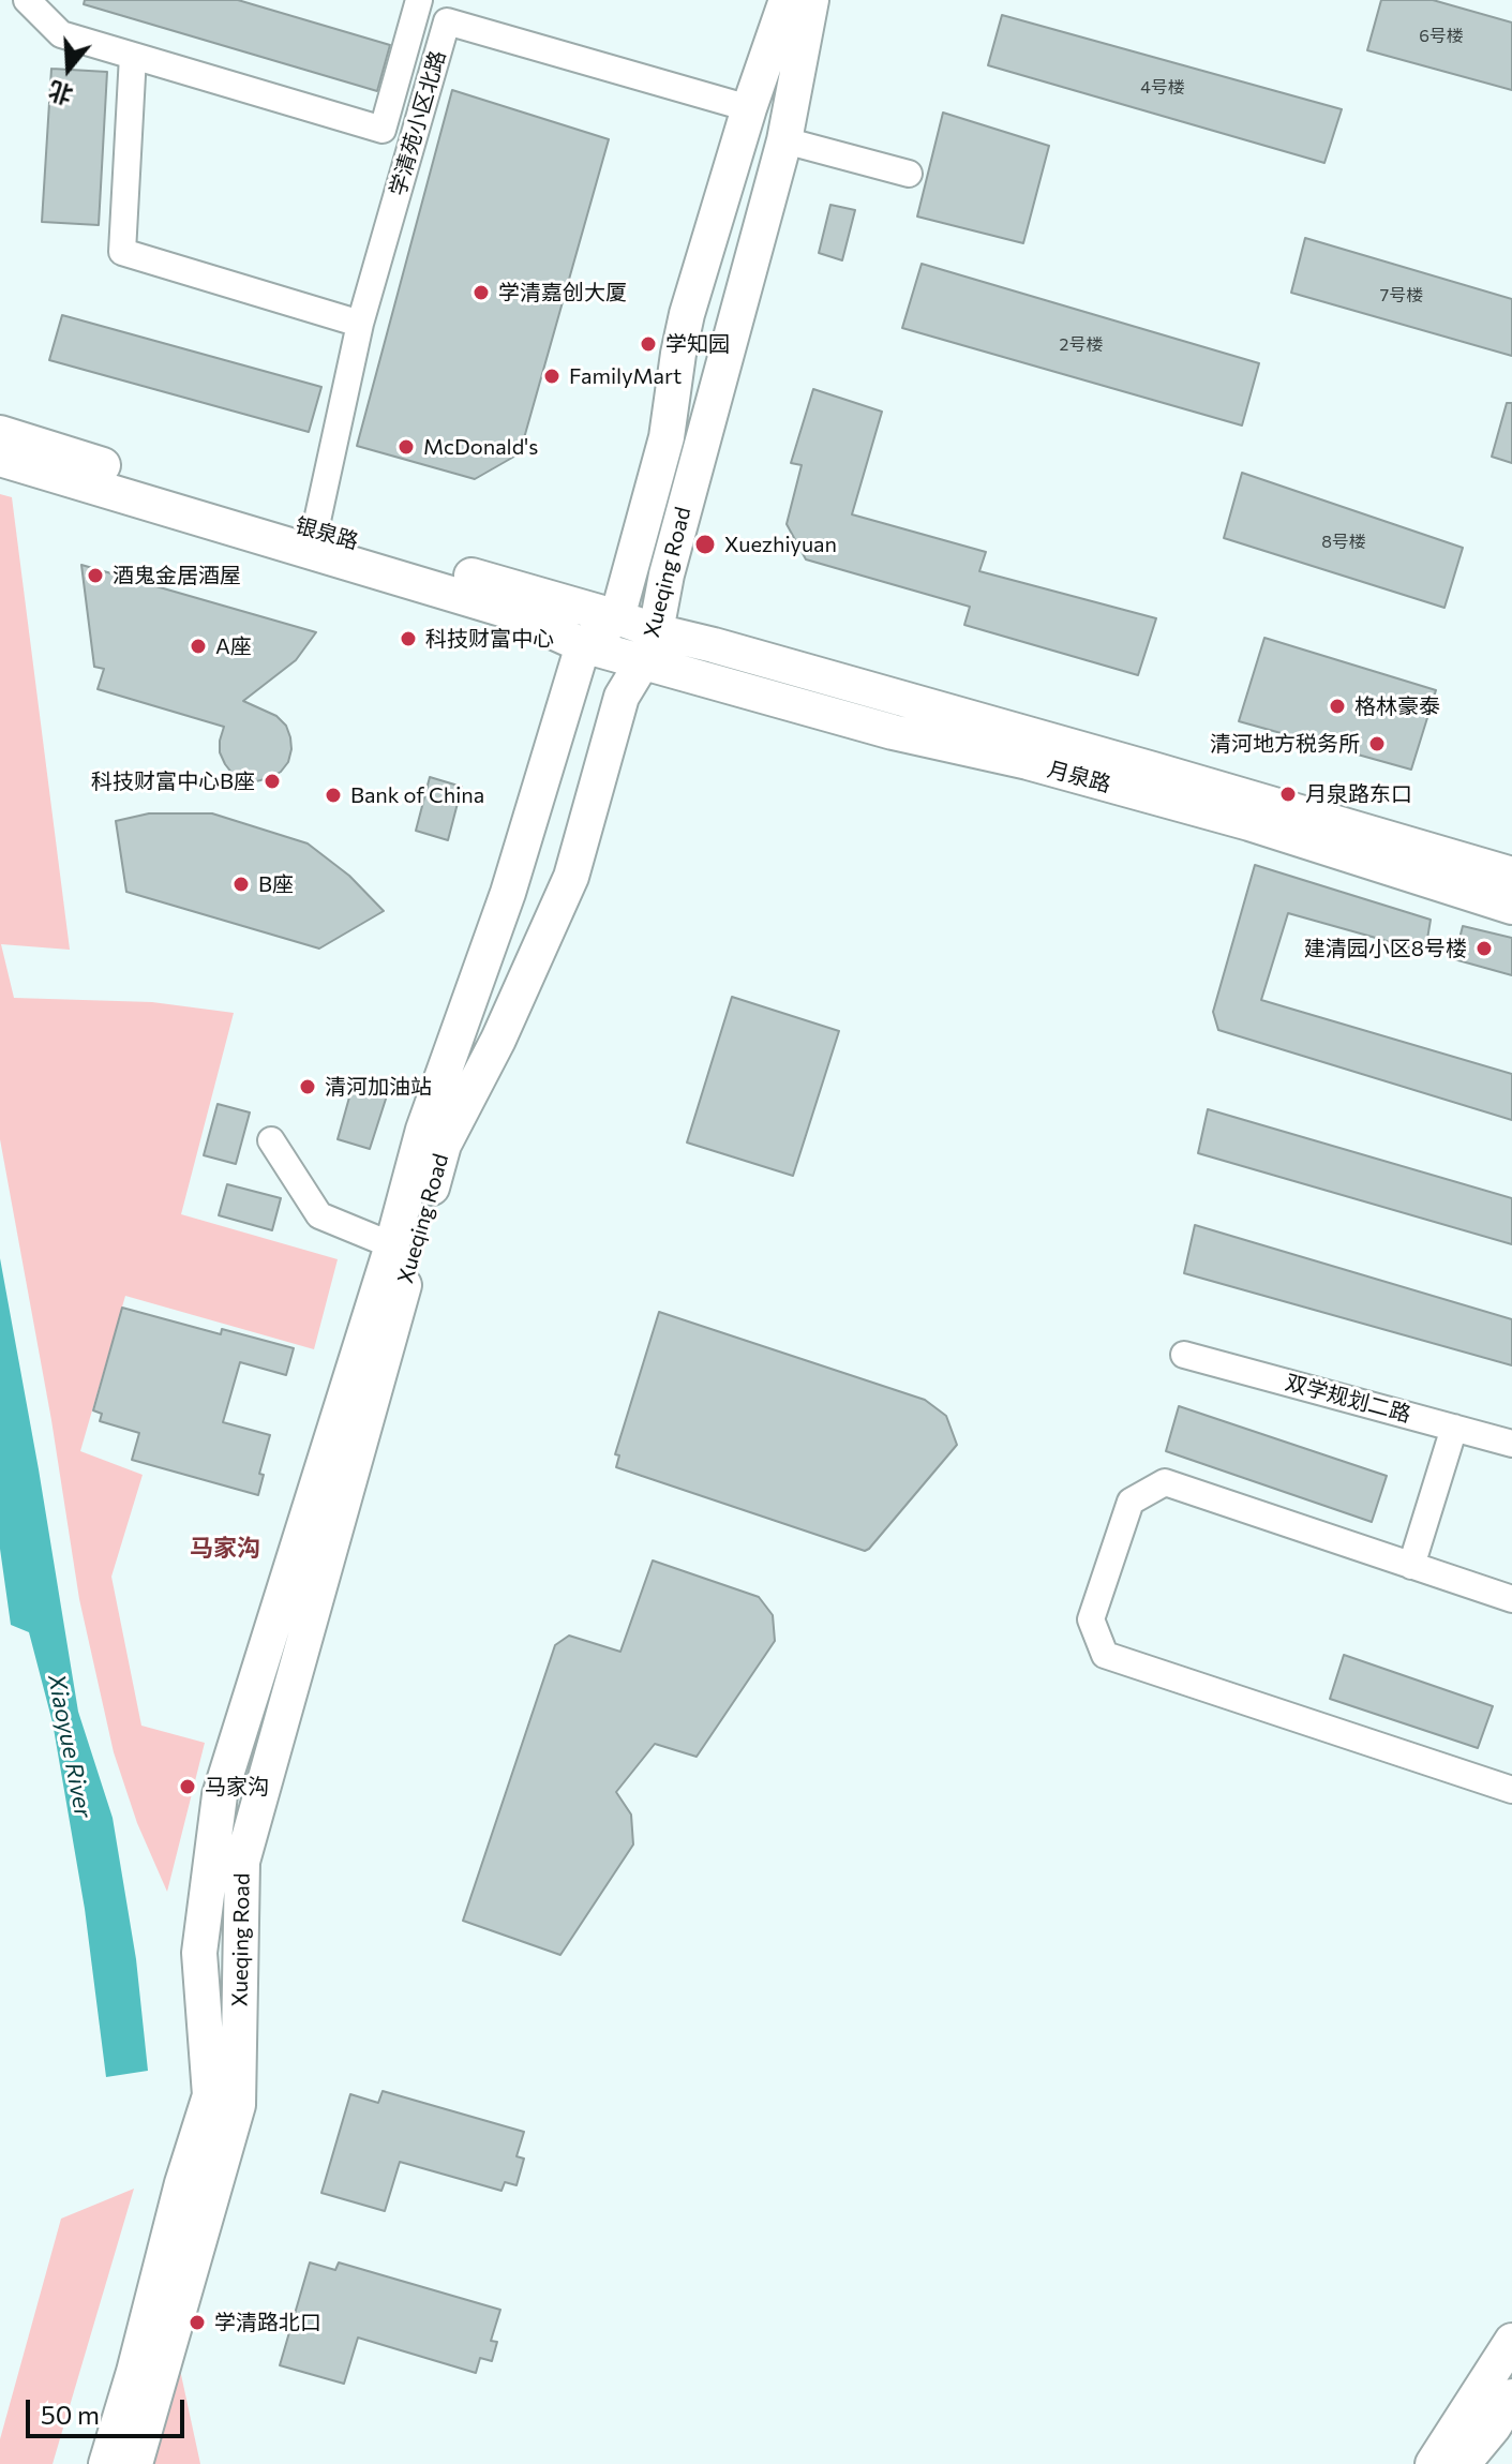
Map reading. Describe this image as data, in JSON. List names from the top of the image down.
{
  "streets": {
    "main road": ["银泉路", "Xueqing Road", "月泉路"],
    "street": ["学清苑小区北路", "双学规划二路"]
  },
  "crossings": [
    ["学清苑小区北路", "银泉路"],
    ["学清苑小区北路", "Xueqing Road"],
    ["银泉路", "Xueqing Road"],
    ["银泉路", "月泉路"],
    ["Xueqing Road", "月泉路"]
  ],
  "districts": ["马家沟"],
  "water": ["Xiaoyue River"],
  "places": [
    "学清嘉创大厦",
    "学知园",
    "FamilyMart",
    "McDonald's",
    "Xuezhiyuan",
    "酒鬼金居酒屋",
    "科技财富中心",
    "A座",
    "格林豪泰",
    "清河地方税务所",
    "科技财富中心B座",
    "月泉路东口",
    "Bank of China",
    "B座",
    "建清园小区8号楼",
    "清河加油站",
    "马家沟",
    "学清路北口"
  ],
  "house_numbers": [
    "6号楼",
    "4号楼",
    "7号楼",
    "2号楼",
    "8号楼"
  ],
  "scale_bar": "50 m",
  "north": "bottom"
}
